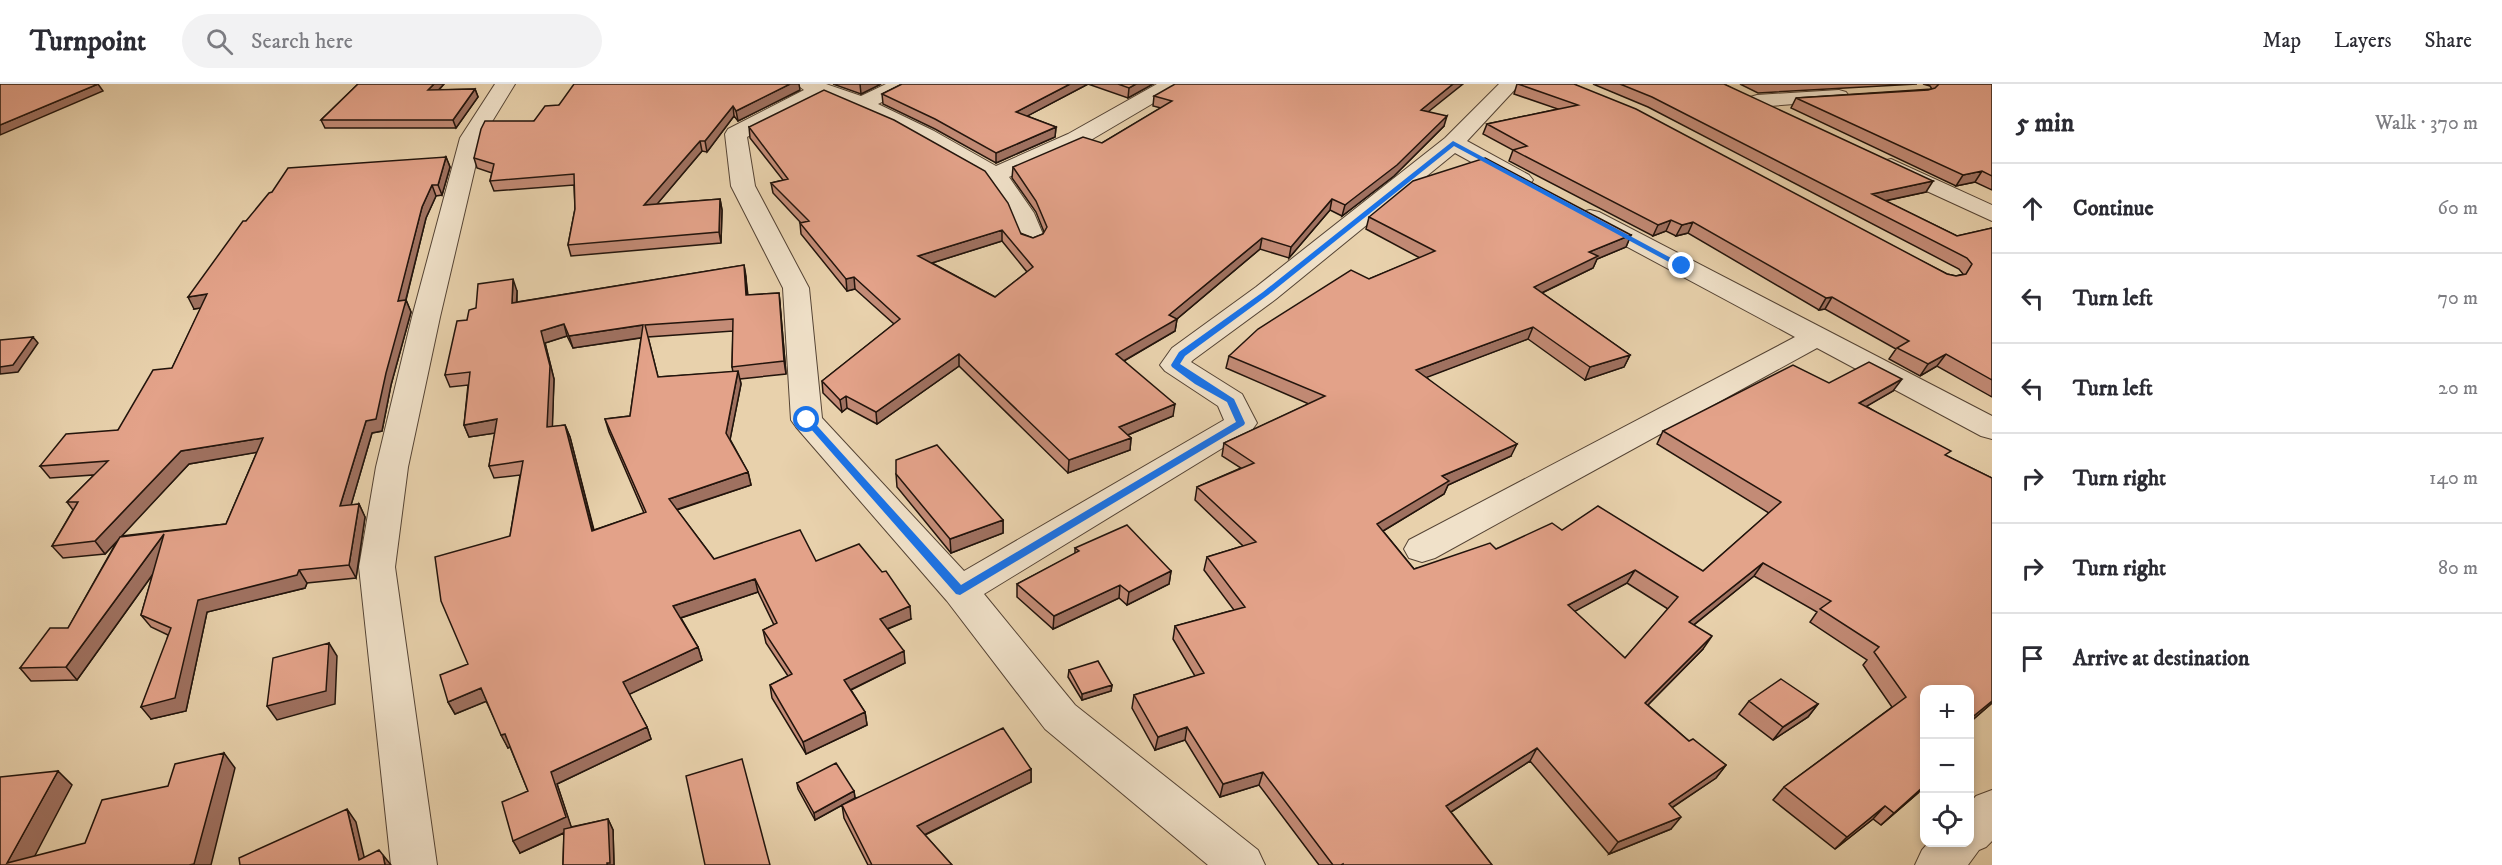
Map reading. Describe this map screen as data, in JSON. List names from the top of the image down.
{
  "page": {
    "header": "Turnpoint",
    "search": "Search here",
    "nav": ["Map", "Layers", "Share"],
    "heading": ["5 min", "Walk · 370 m"],
    "list": [
      ["Continue", "60 m"],
      ["Turn left", "70 m"],
      ["Turn left", "20 m"],
      ["Turn right", "140 m"],
      ["Turn right", "80 m"],
      "Arrive at destination"
    ],
    "map_buttons": ["+", "−"]
  }
}
